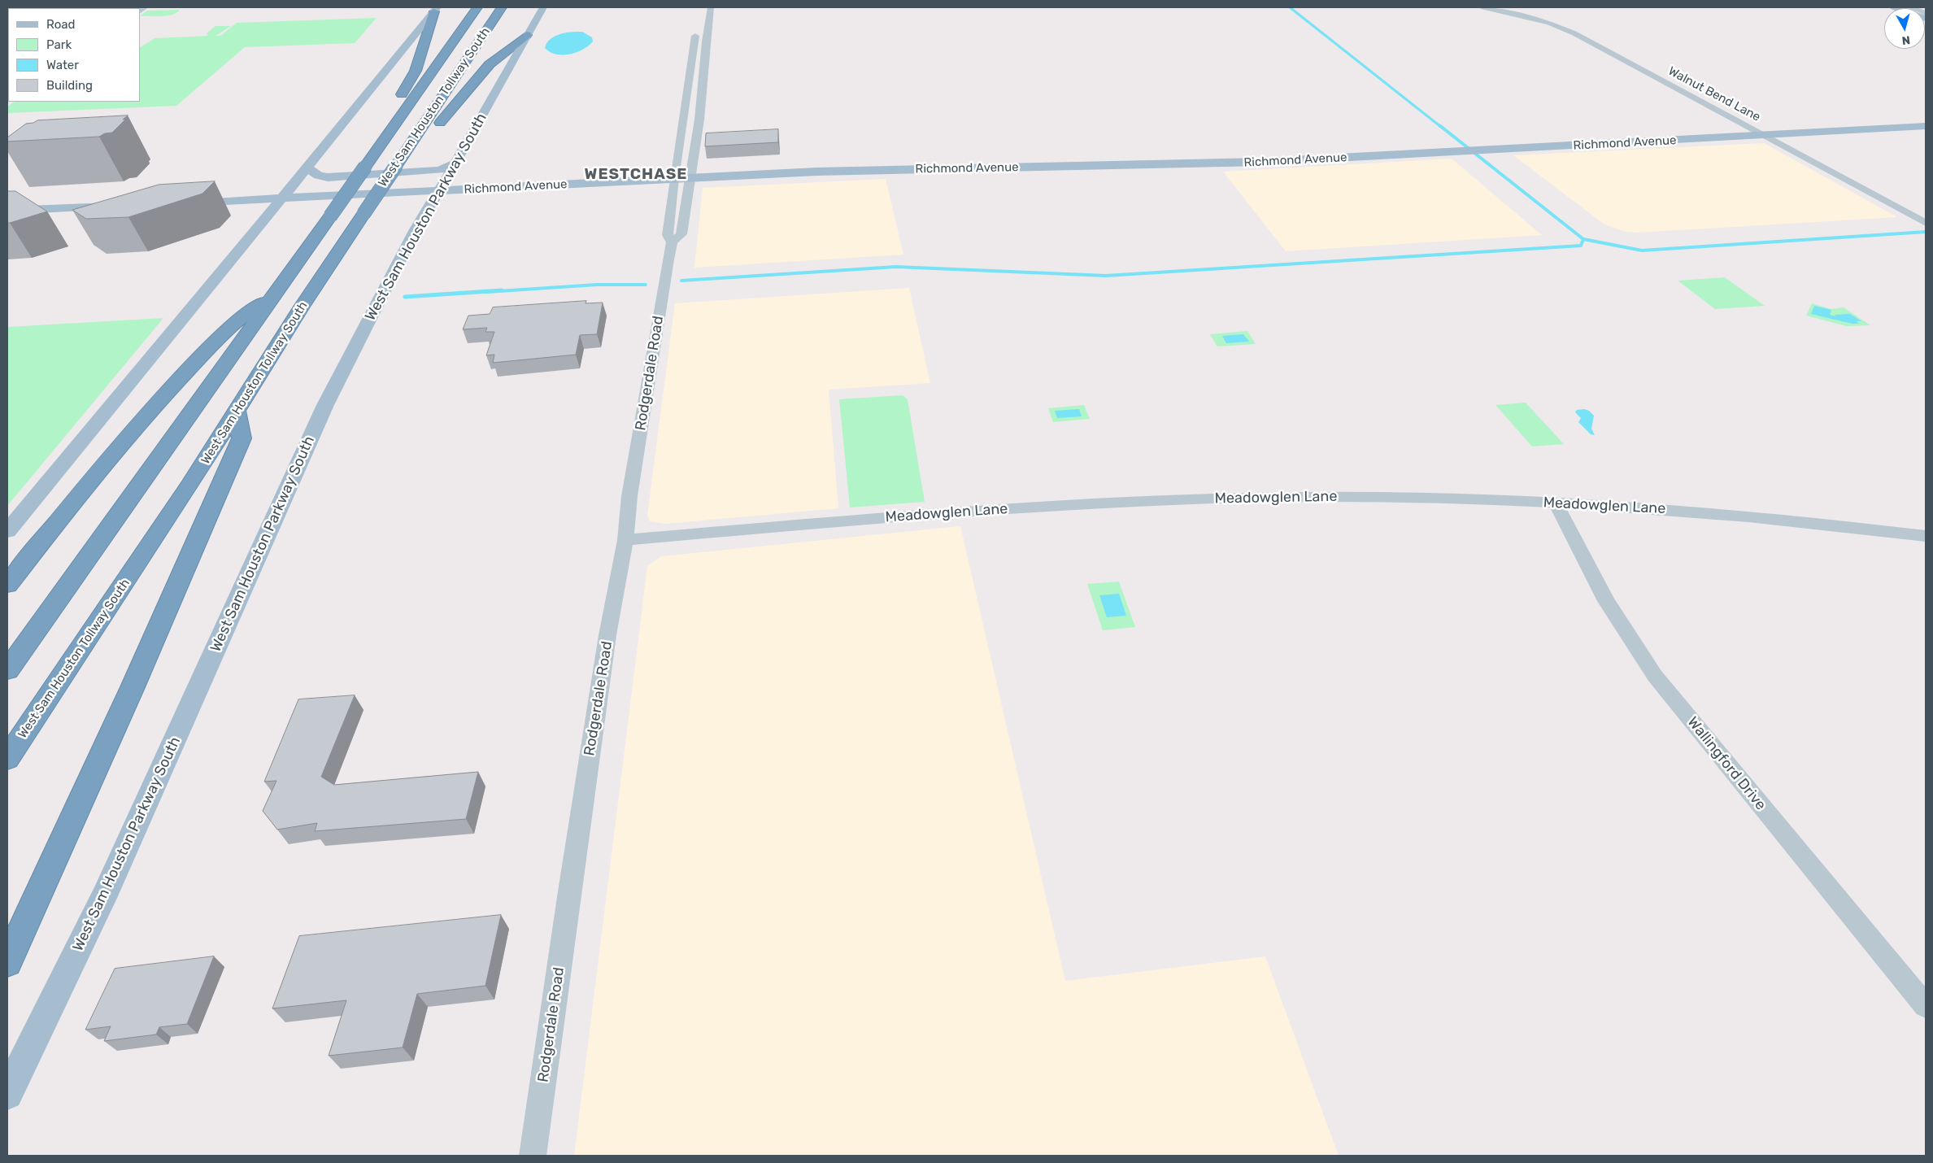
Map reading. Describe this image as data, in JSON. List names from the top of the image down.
{
  "streets": {
    "highway": ["West Sam Houston Tollway South"],
    "main road": ["Richmond Avenue", "West Sam Houston Parkway South"],
    "street": [
      "Walnut Bend Lane",
      "Rodgerdale Road",
      "Meadowglen Lane",
      "Wallingford Drive"
    ]
  },
  "crossings": [
    ["Walnut Bend Lane", "Richmond Avenue"],
    ["Richmond Avenue", "West Sam Houston Parkway South"],
    ["Richmond Avenue", "Rodgerdale Road"],
    ["Rodgerdale Road", "Meadowglen Lane"],
    ["Meadowglen Lane", "Wallingford Drive"]
  ],
  "districts": ["WESTCHASE"],
  "legend": [
    "Road",
    "Park",
    "Water",
    "Building"
  ],
  "north": "bottom"
}
